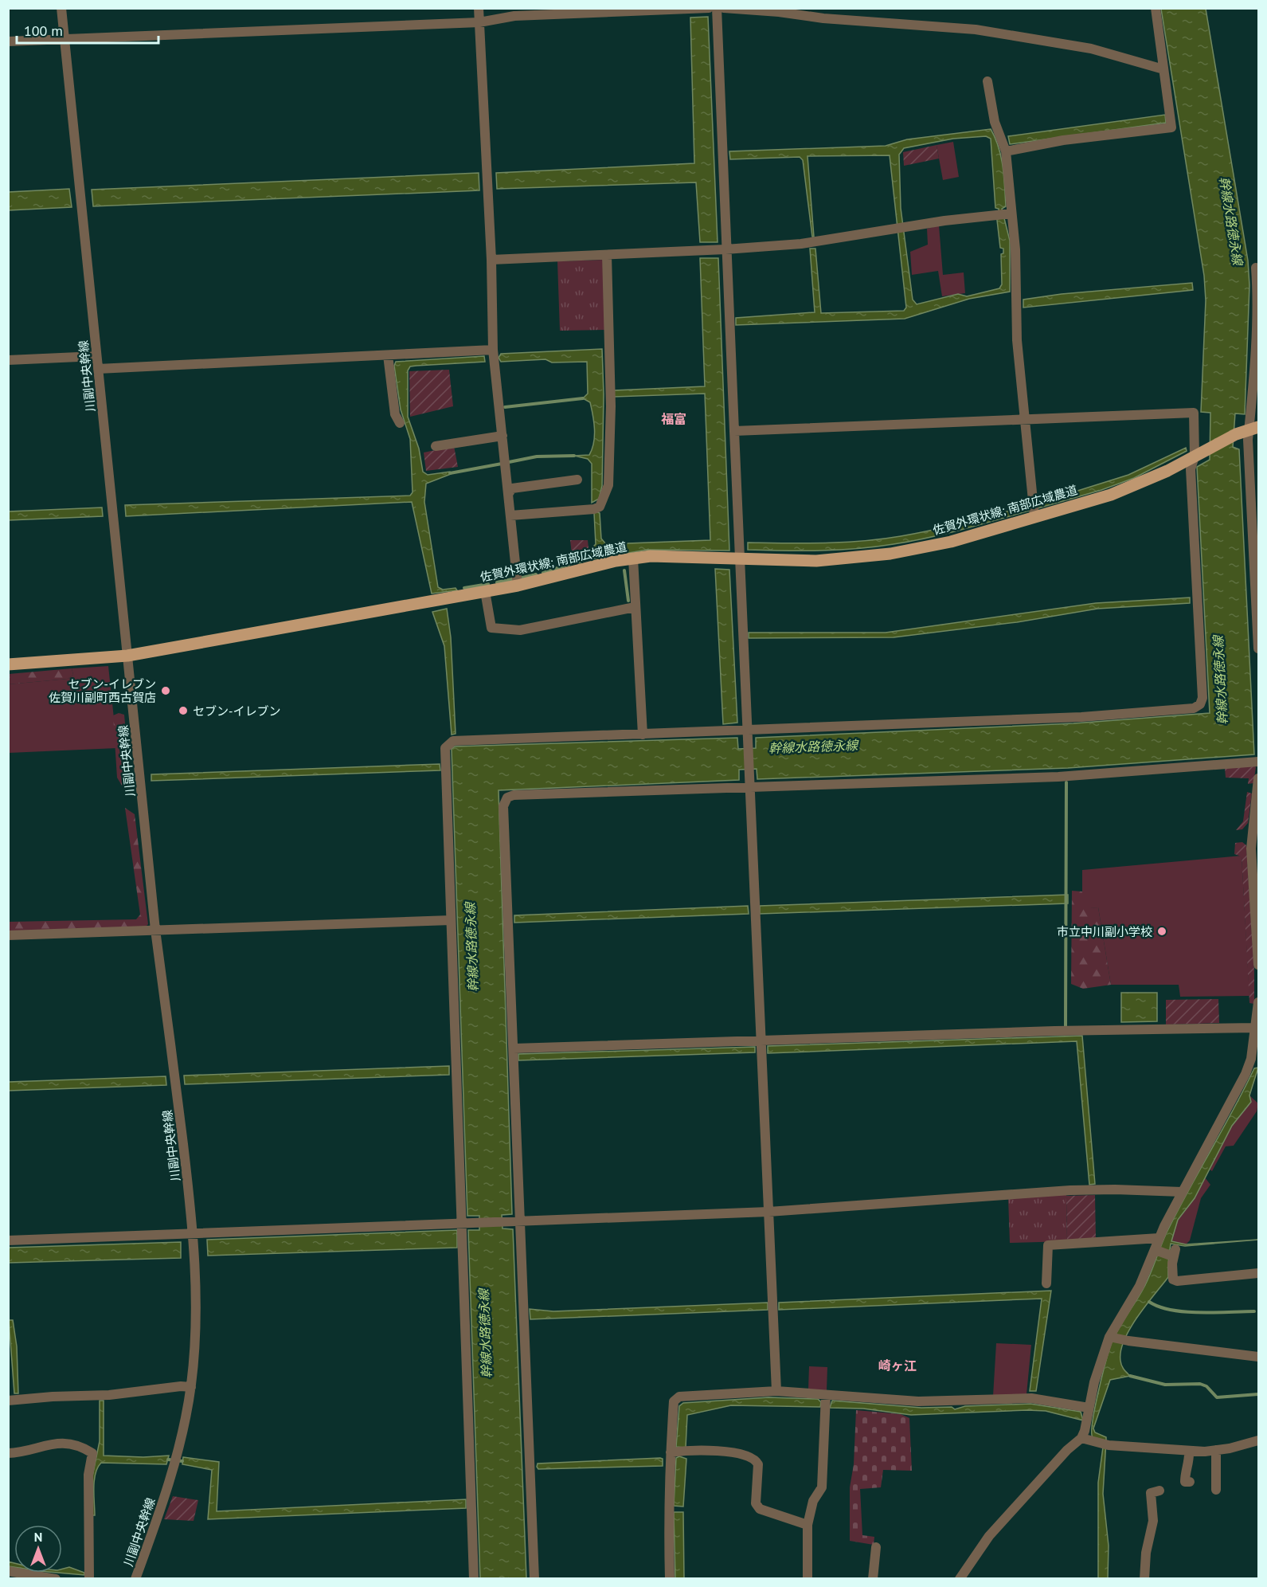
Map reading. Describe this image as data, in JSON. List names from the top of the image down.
{
  "streets": {
    "main road": ["佐賀外環状線; 南部広域農道"],
    "street": ["川副中央幹線"]
  },
  "crossings": [
    ["川副中央幹線", "佐賀外環状線; 南部広域農道"]
  ],
  "districts": ["福富", "崎ヶ江"],
  "water": ["幹線水路徳永線"],
  "places": ["セブン-イレブン 佐賀川副町西古賀店", "セブン-イレブン", "市立中川副小学校"],
  "scale_bar": "100 m",
  "north": "top"
}
